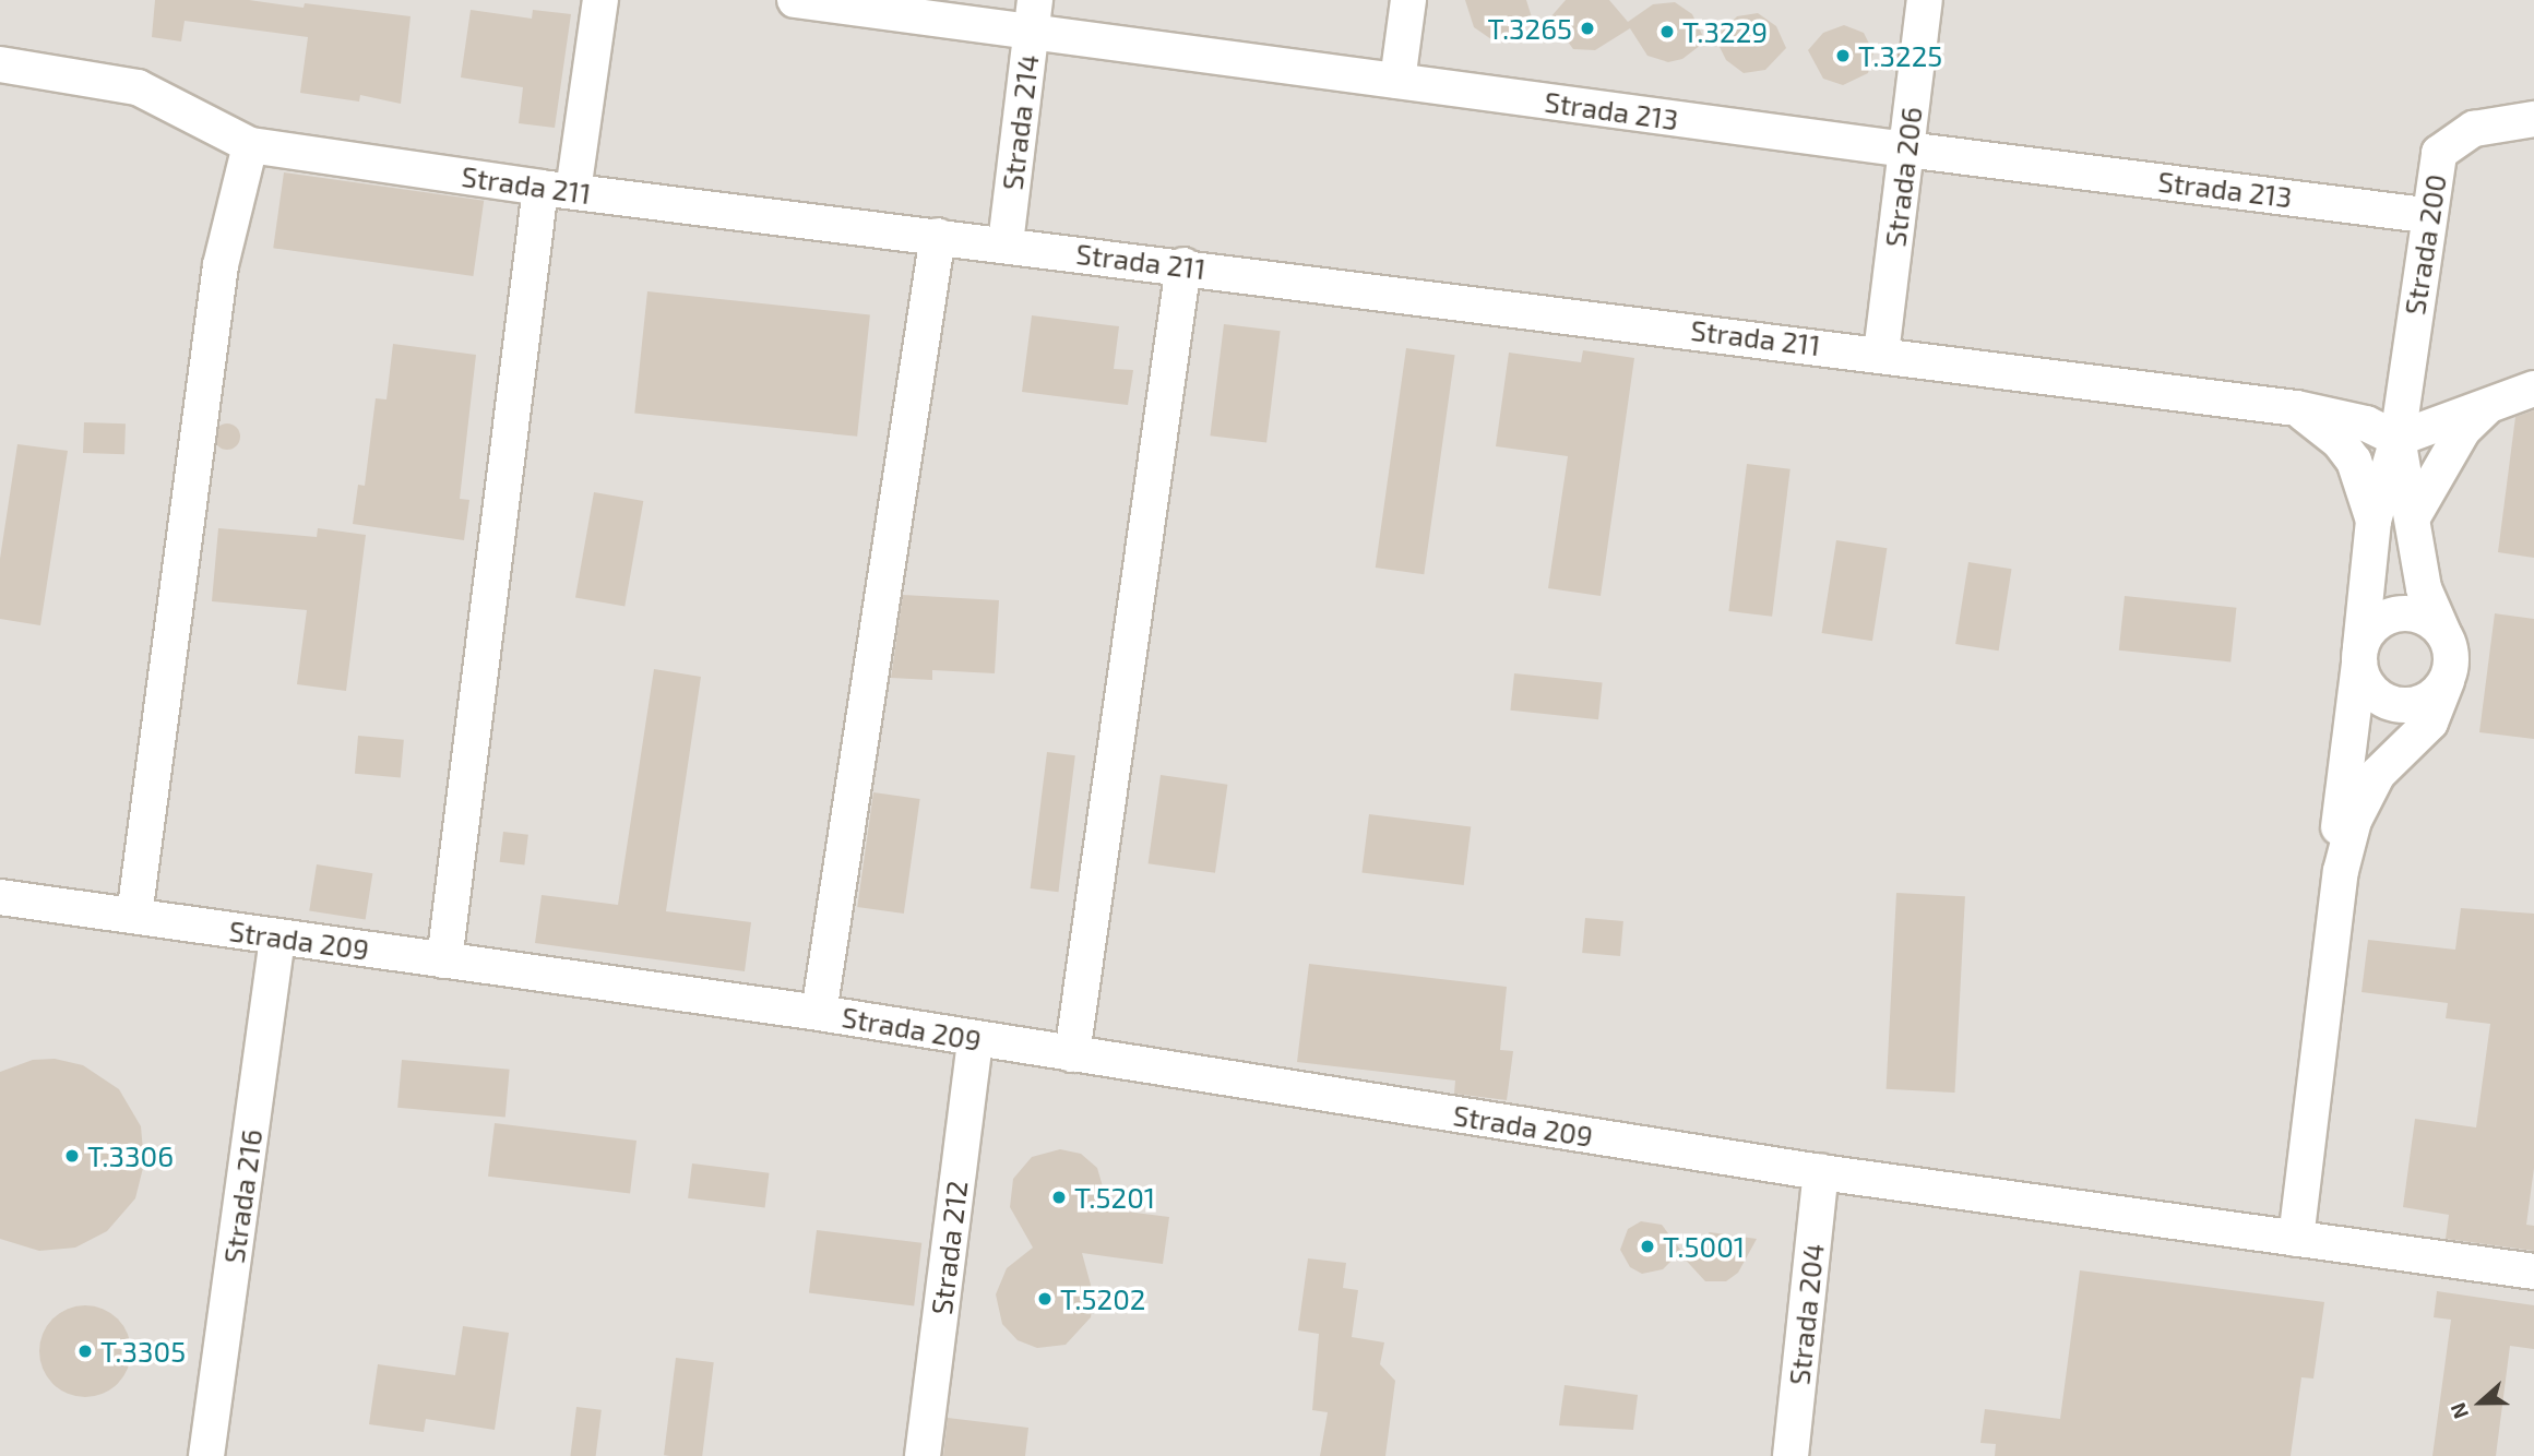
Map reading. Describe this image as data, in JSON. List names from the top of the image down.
{
  "streets": {
    "lane": [
      "Strada 213",
      "Strada 214",
      "Strada 206",
      "Strada 211",
      "Strada 200",
      "Strada 209",
      "Strada 216",
      "Strada 212",
      "Strada 204"
    ]
  },
  "crossings": [
    ["Strada 213", "Strada 214"],
    ["Strada 213", "Strada 206"],
    ["Strada 213", "Strada 200"],
    ["Strada 214", "Strada 211"],
    ["Strada 206", "Strada 211"],
    ["Strada 211", "Strada 200"],
    ["Strada 209", "Strada 216"],
    ["Strada 209", "Strada 212"],
    ["Strada 209", "Strada 204"]
  ],
  "places": [
    "T.3265",
    "T.3229",
    "T.3225",
    "T.3306",
    "T.5201",
    "T.5001",
    "T.5202",
    "T.3305"
  ],
  "north": "left"
}
